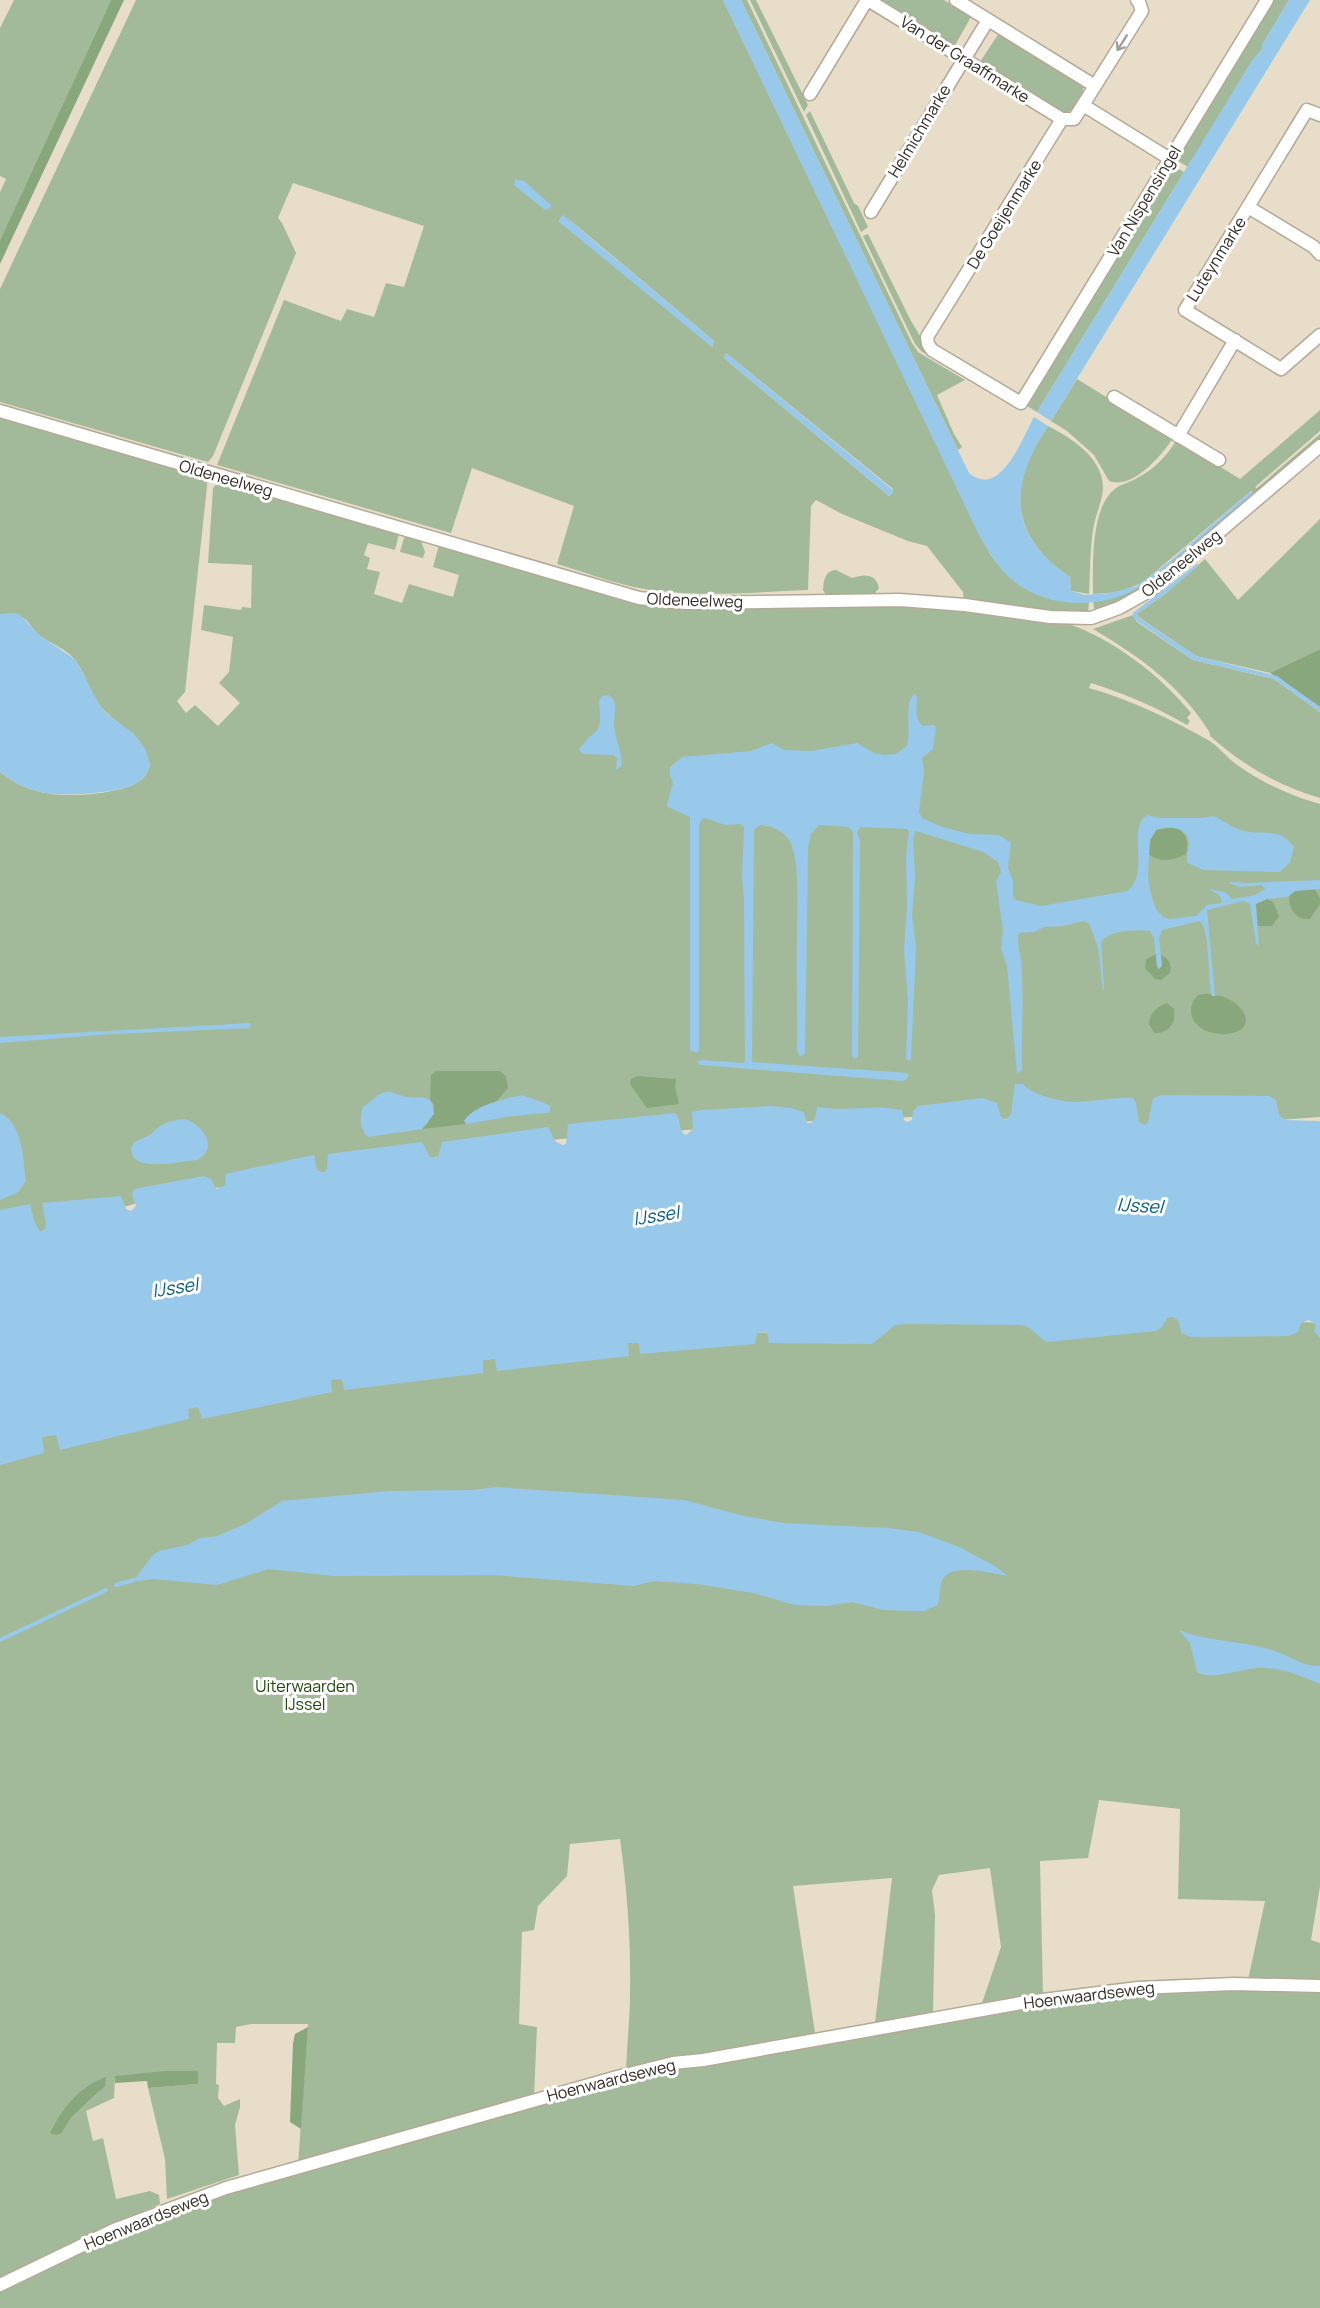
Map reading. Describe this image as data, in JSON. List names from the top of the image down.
{
  "streets": {
    "street": [
      "Van der Graaffmarke",
      "Helmichmarke",
      "Van Nispensingel",
      "De Goeijenmarke",
      "Luteynmarke",
      "Oldeneelweg",
      "Hoenwaardseweg"
    ]
  },
  "crossings": [
    ["Van der Graaffmarke", "Helmichmarke"],
    ["Van der Graaffmarke", "De Goeijenmarke"],
    ["Van Nispensingel", "De Goeijenmarke"]
  ],
  "water": ["IJssel"],
  "parks": ["Uiterwaarden IJssel"]
}
